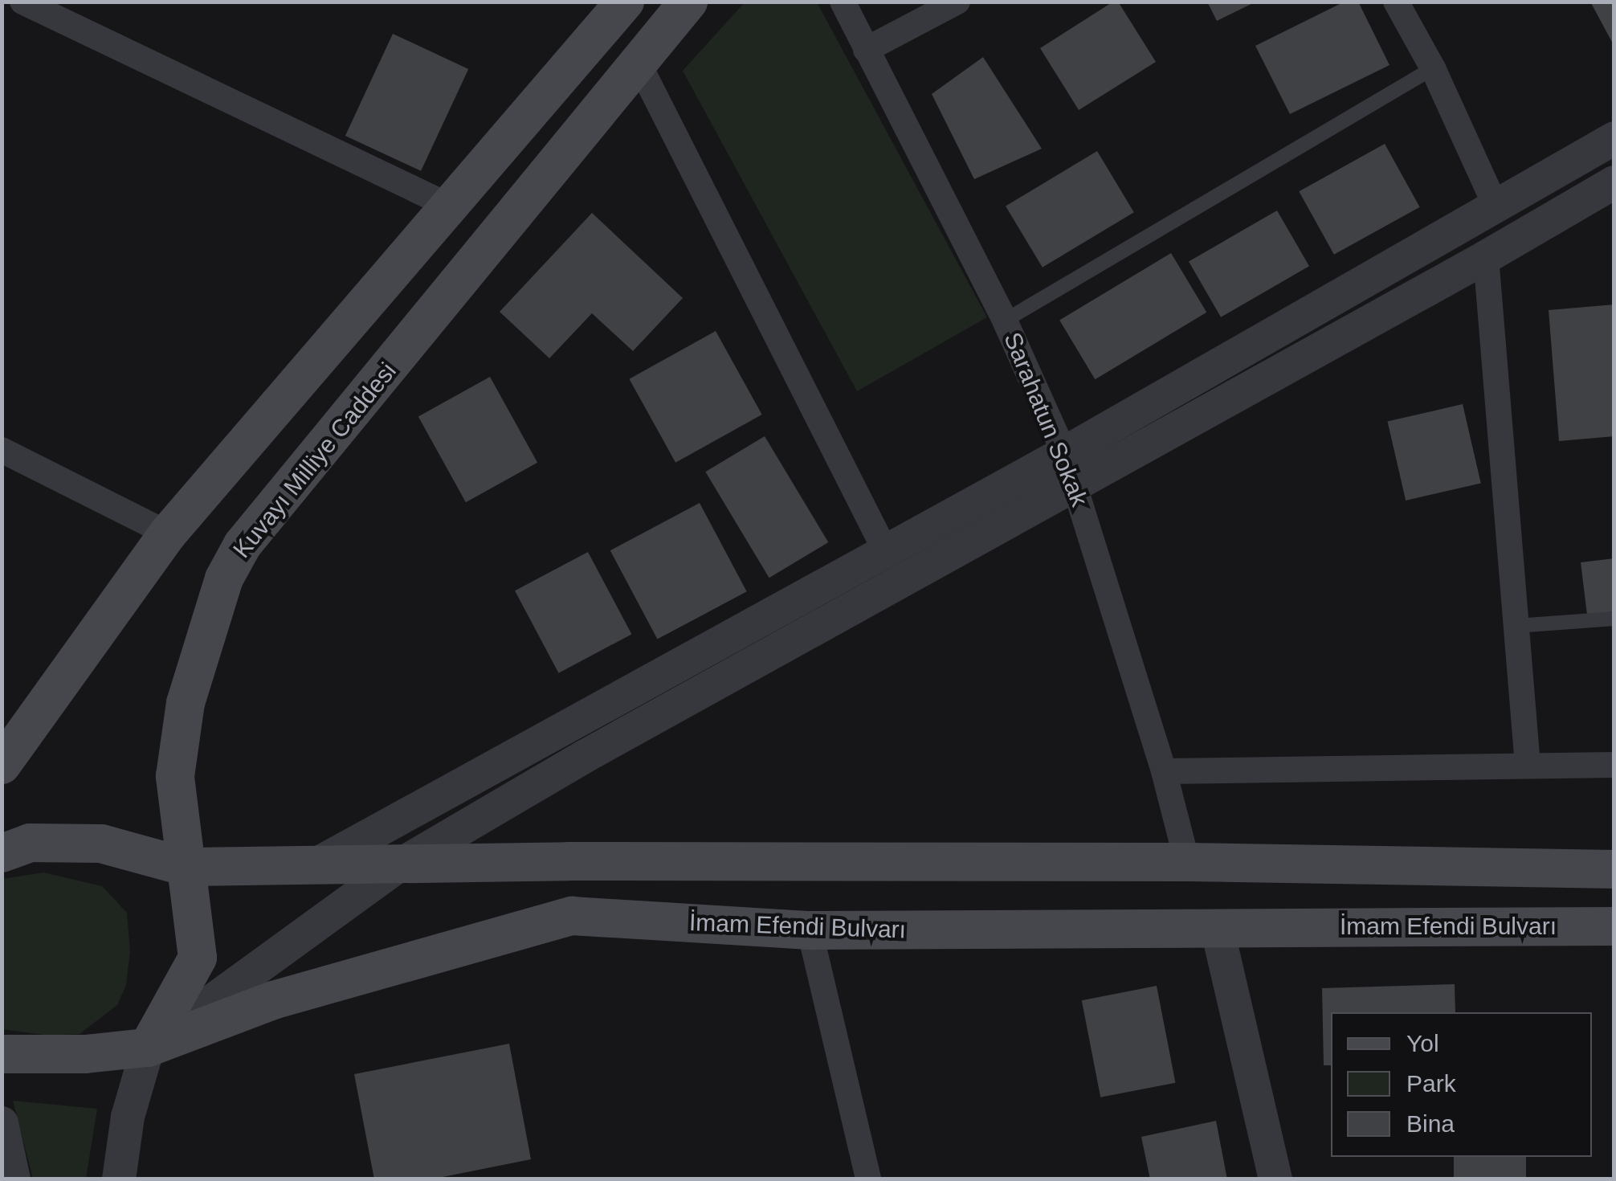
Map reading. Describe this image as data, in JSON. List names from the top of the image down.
{
  "streets": {
    "main road": ["Kuvayı Milliye Caddesi", "İmam Efendi Bulvarı"],
    "street": ["Sarahatun Sokak"]
  },
  "crossings": [
    ["Kuvayı Milliye Caddesi", "İmam Efendi Bulvarı"]
  ],
  "legend": ["Yol", "Park", "Bina"]
}
